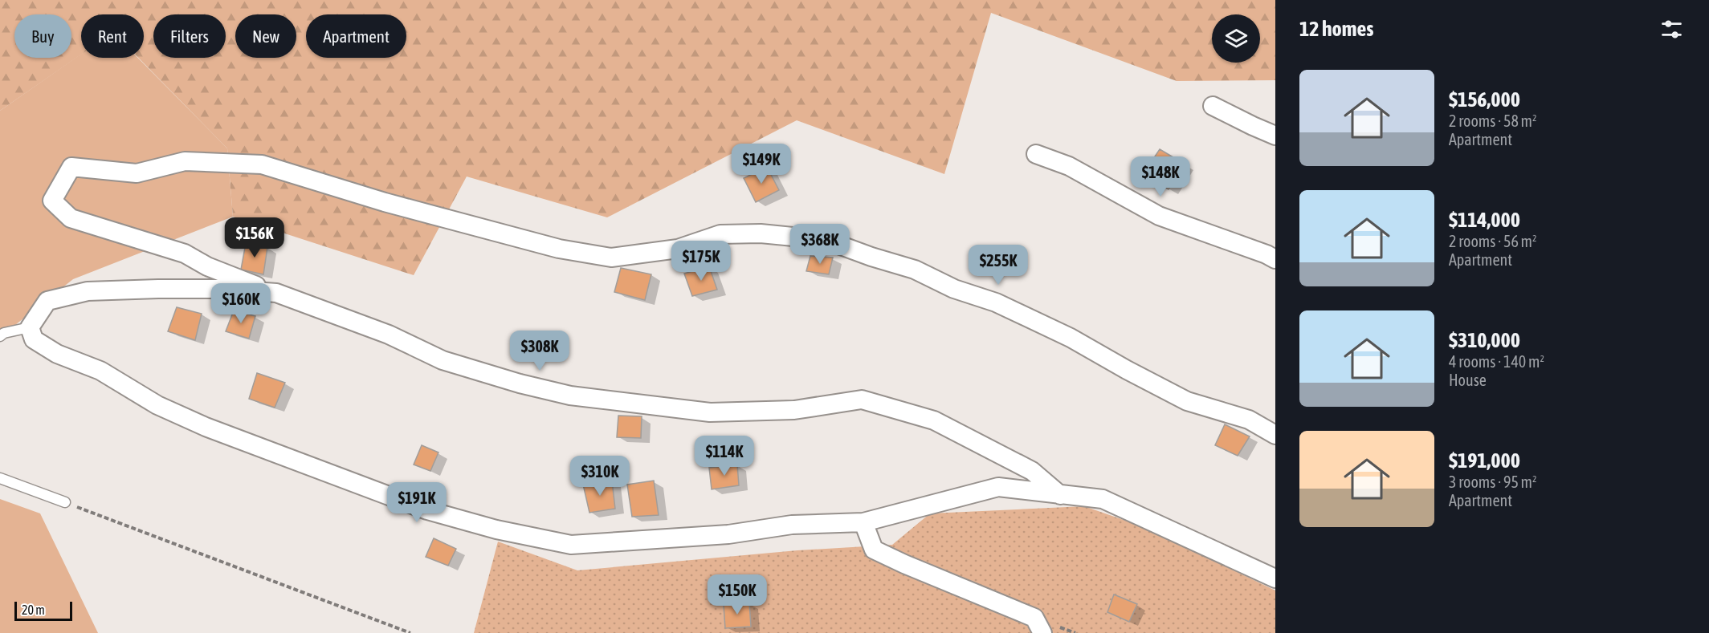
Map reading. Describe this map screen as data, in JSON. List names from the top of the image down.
{
  "scale_bar": "20 m",
  "page": {
    "heading": "12 homes",
    "chip": [
      "Buy",
      "Rent",
      "Filters",
      "New",
      "Apartment"
    ],
    "list": [
      {
        "name": "$156,000",
        "note": "2 rooms · 58 m² · Apartment"
      },
      {
        "name": "$114,000",
        "note": "2 rooms · 56 m² · Apartment"
      },
      {
        "name": "$310,000",
        "note": "4 rooms · 140 m² · House"
      },
      {
        "name": "$191,000",
        "note": "3 rooms · 95 m² · Apartment"
      }
    ],
    "price": [
      "$149K",
      "$148K",
      "$156K",
      "$368K",
      "$175K",
      "$255K",
      "$160K",
      "$308K",
      "$114K",
      "$310K",
      "$191K",
      "$150K"
    ],
    "scale": "20 m"
  }
}
